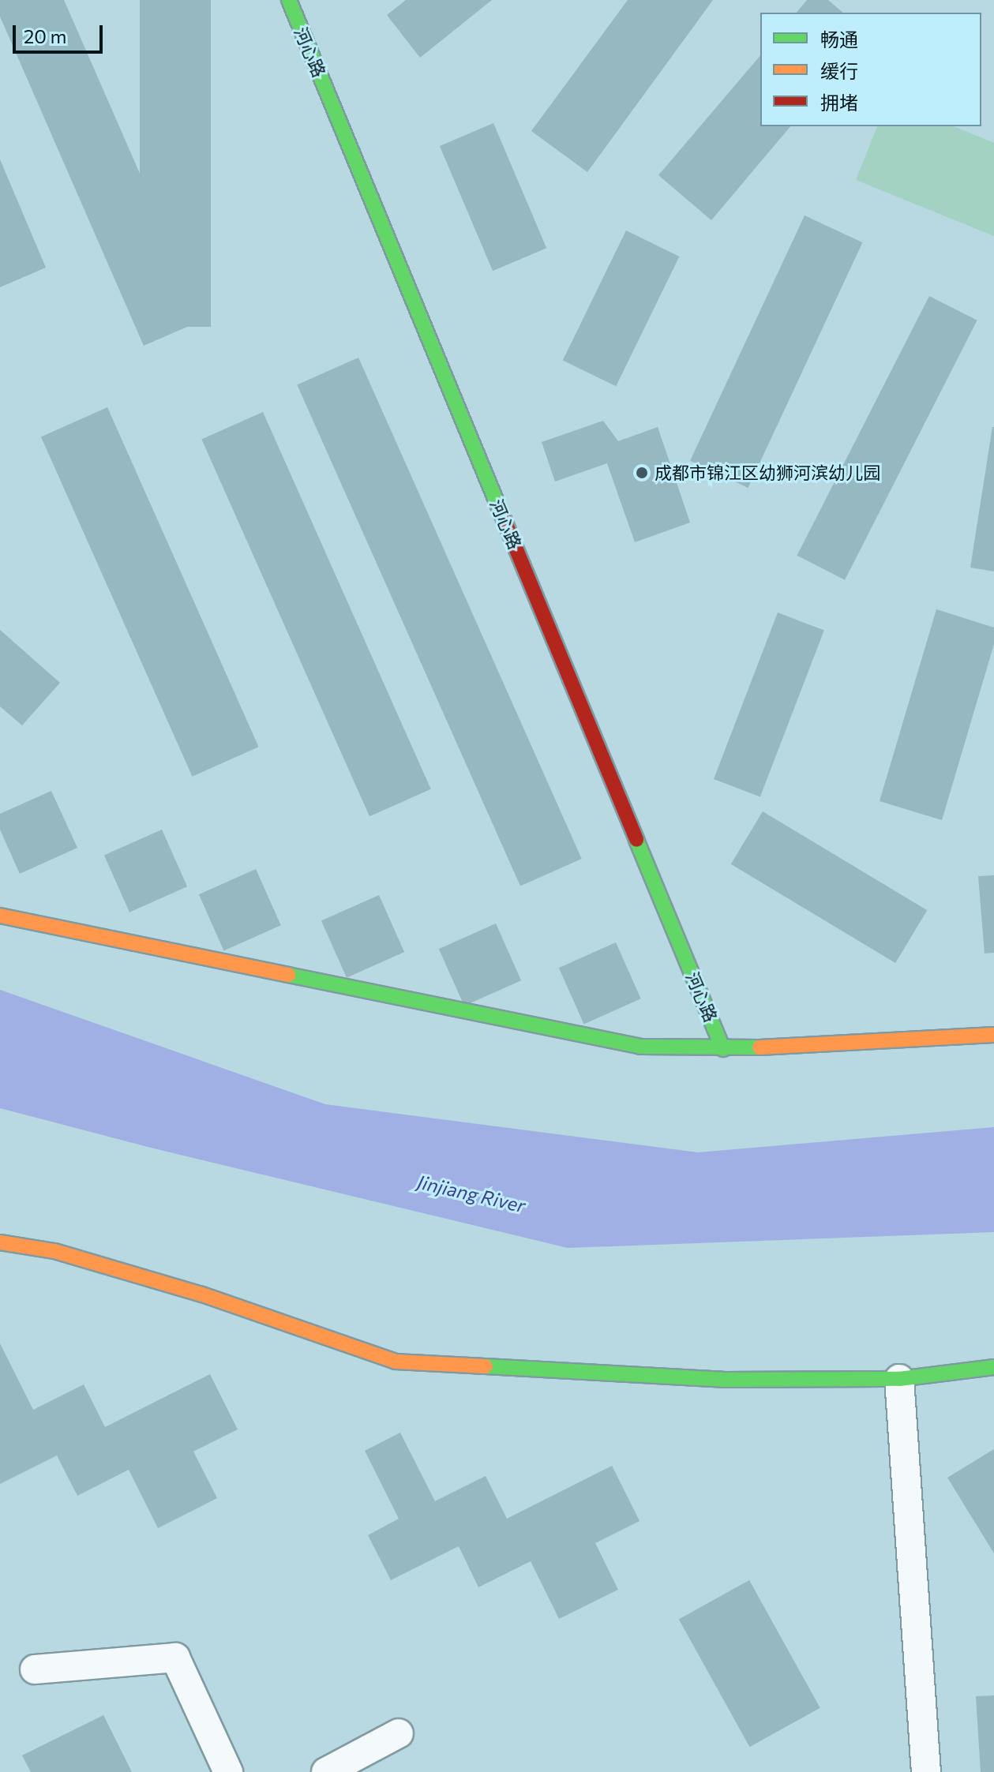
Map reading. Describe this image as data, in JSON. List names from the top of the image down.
{
  "streets": {
    "street": ["河心路"]
  },
  "water": ["Jinjiang River"],
  "places": ["成都市锦江区幼狮河滨幼儿园"],
  "legend": ["畅通", "缓行", "拥堵"],
  "scale_bar": "20 m"
}
